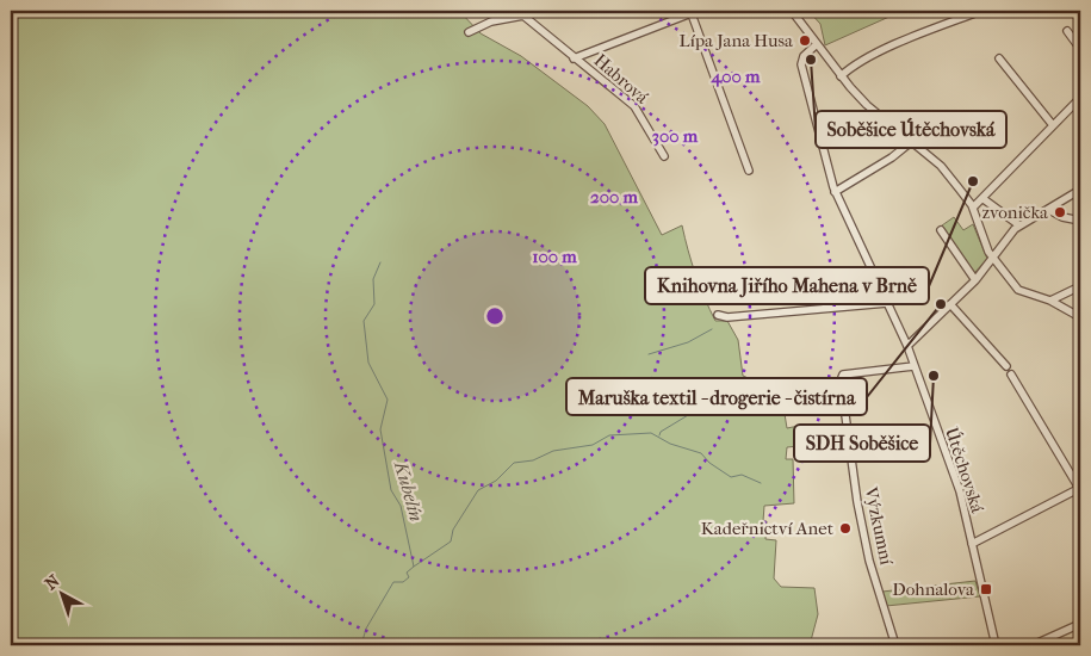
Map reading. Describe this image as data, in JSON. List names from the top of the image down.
{
  "streets": {
    "street": ["Habrová", "Útěchovská", "Výzkumní"]
  },
  "crossings": [
    ["Útěchovská", "Výzkumní"]
  ],
  "water": ["Kubelín"],
  "places": {
    "other": [
      "Lípa Jana Husa",
      "Soběšice Útěchovská",
      "Knihovna Jiřího Mahena v Brně",
      "zvonička",
      "Maruška textil - drogerie - čistírna",
      "SDH Soběšice",
      "Kadeřnictví Anet"
    ],
    "transit": ["Dohnalova"]
  },
  "north": "top left",
  "rings": [
    "400 m",
    "300 m",
    "200 m",
    "100 m"
  ]
}
